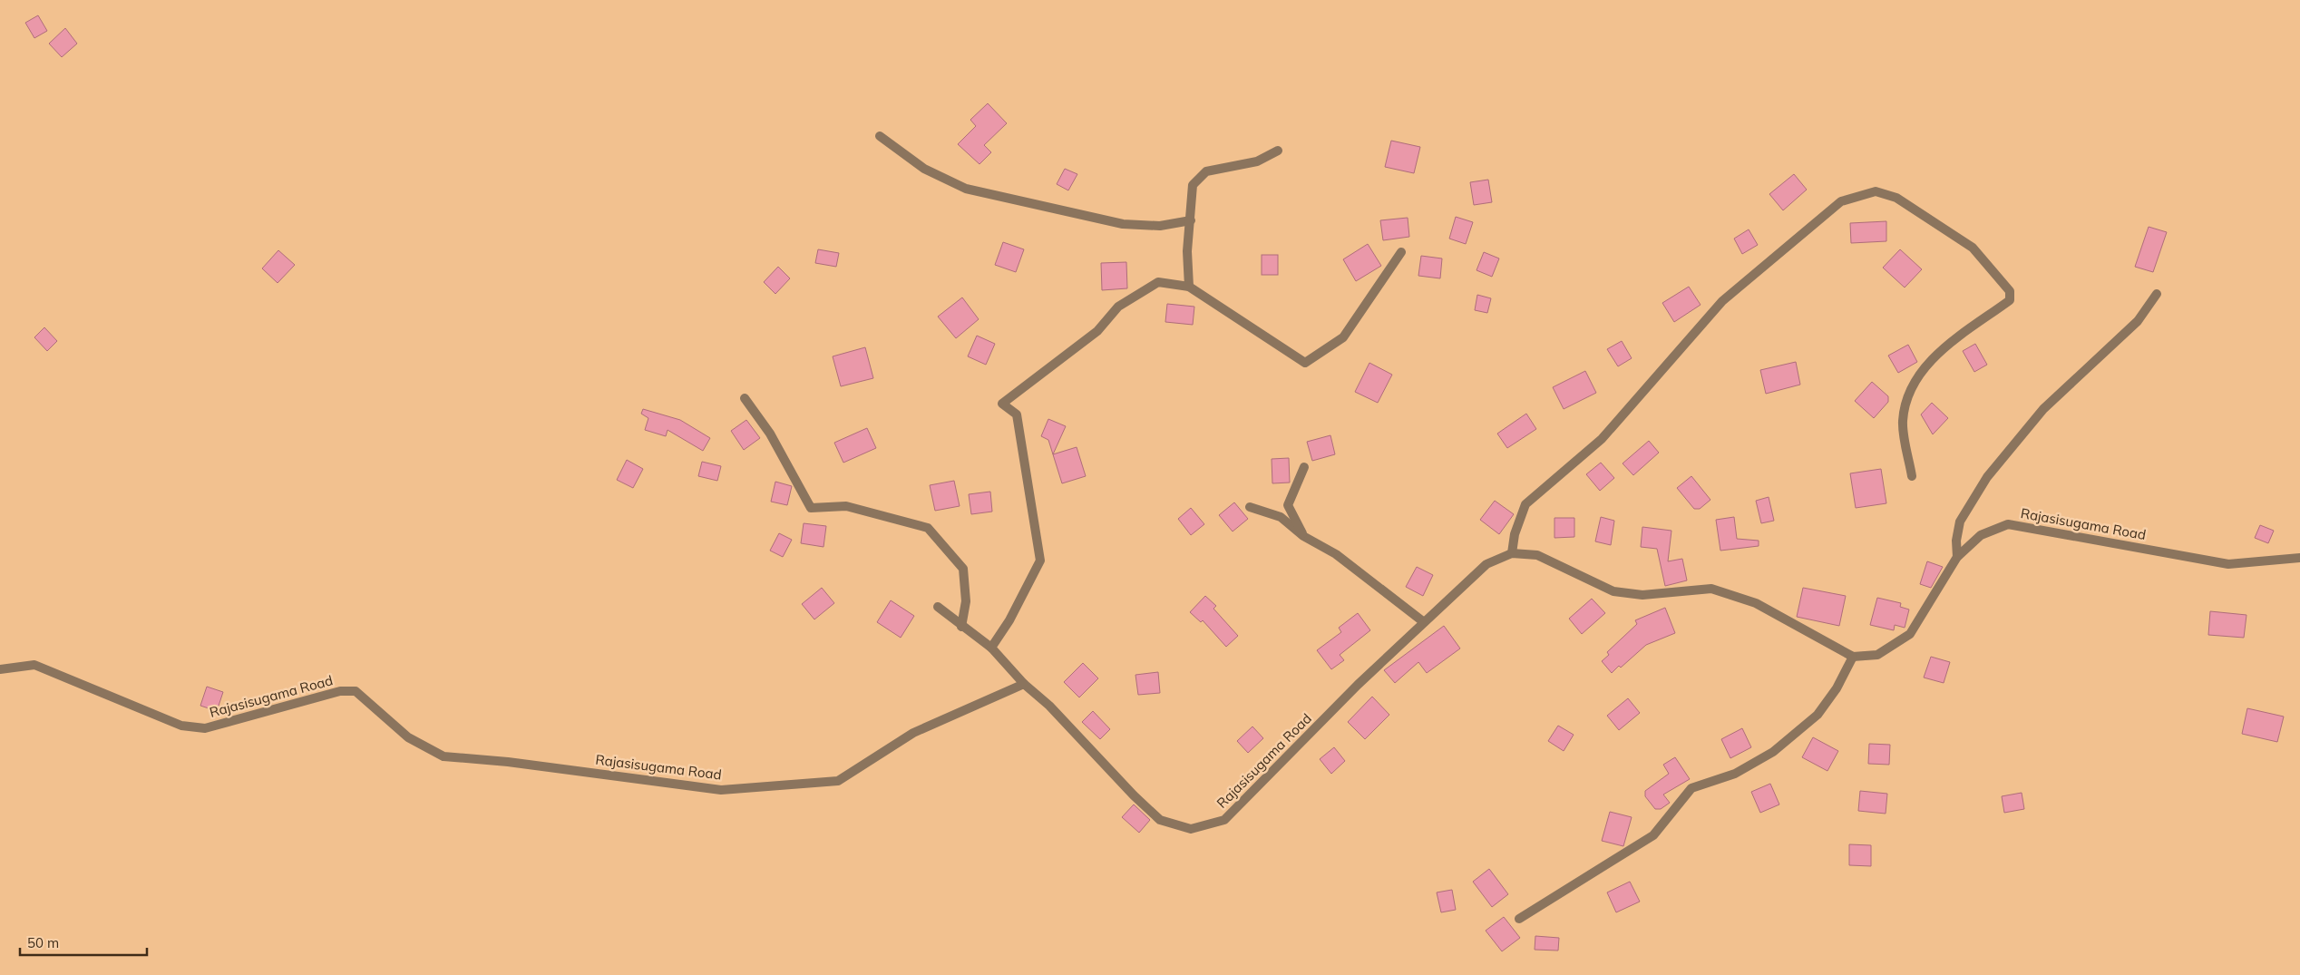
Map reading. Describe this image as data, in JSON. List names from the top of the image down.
{
  "streets": {
    "street": ["Rajasisugama Road"]
  },
  "scale_bar": "50 m"
}
